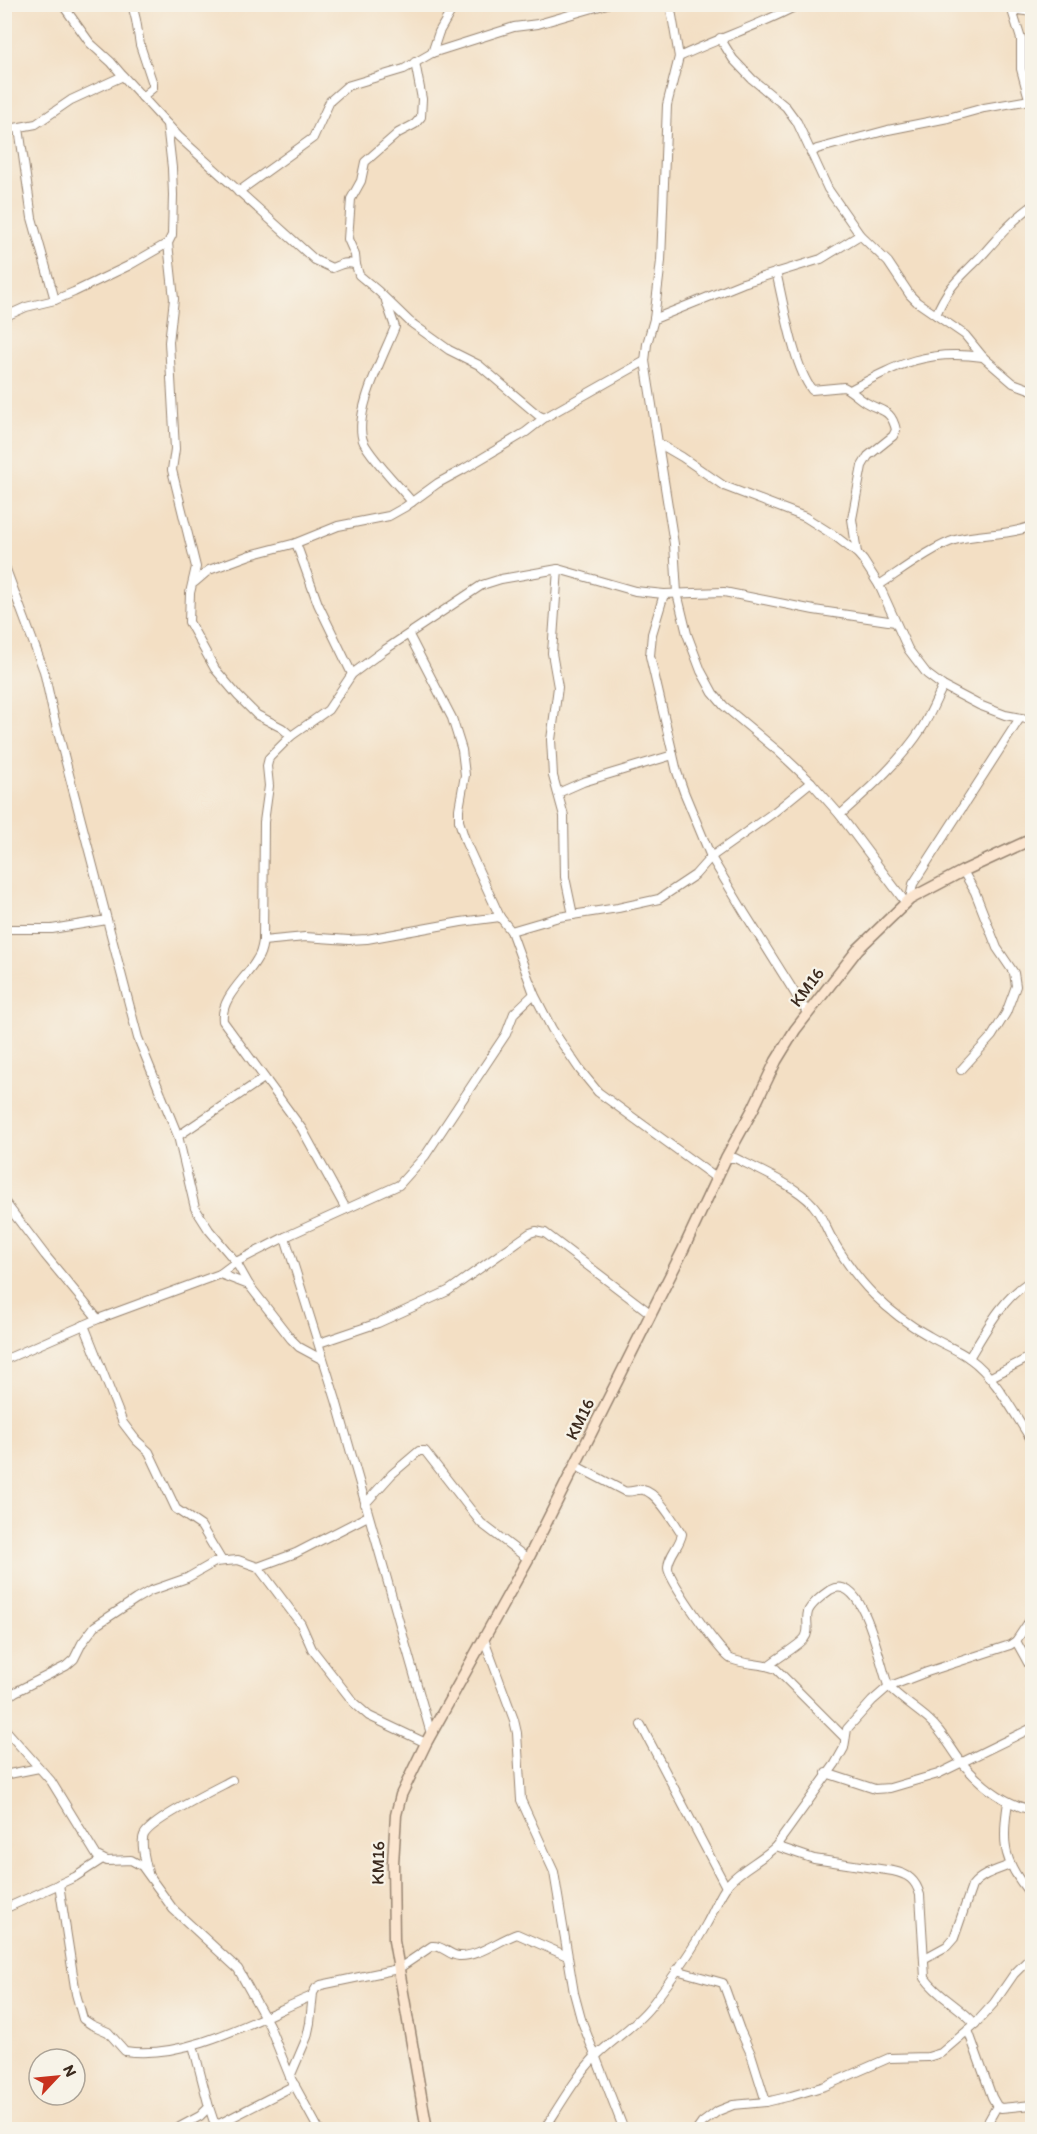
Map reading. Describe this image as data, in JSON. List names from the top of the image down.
{
  "streets": {
    "street": ["KM16"]
  },
  "north": "top right"
}
